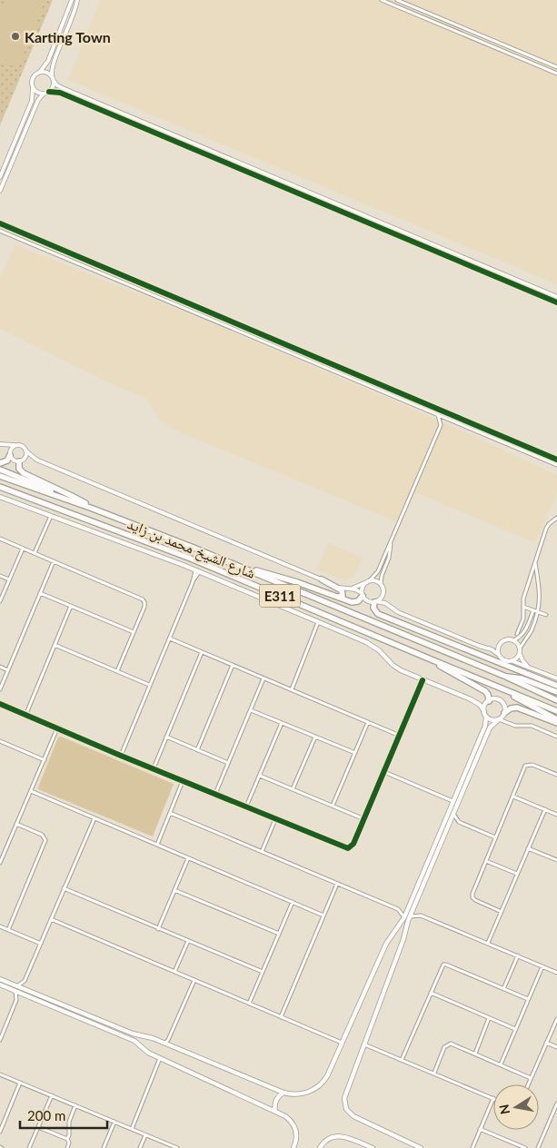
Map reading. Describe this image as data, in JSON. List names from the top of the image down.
{
  "streets": {
    "highway": ["شارع الشيخ محمد بن زايد", "E311"]
  },
  "places": ["Karting Town"],
  "scale_bar": "200 m",
  "north": "left"
}
